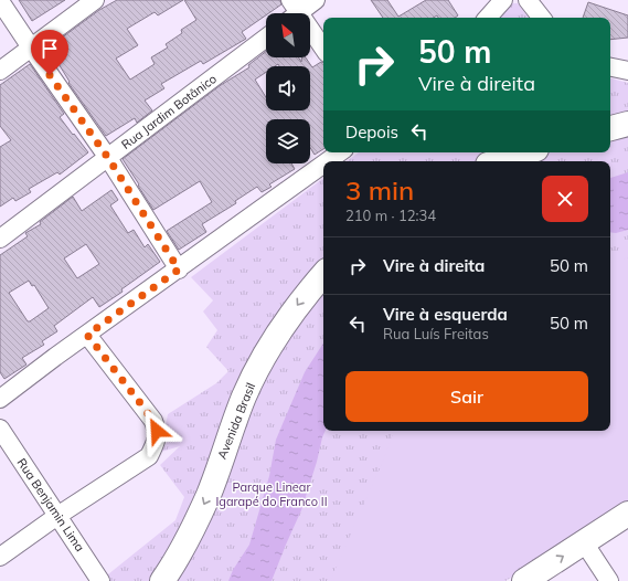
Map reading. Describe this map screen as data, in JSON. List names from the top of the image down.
{
  "streets": {
    "highway": ["Avenida Brasil"],
    "street": ["Rua Jardim Botânico", "Rua Benjamin Lima"]
  },
  "one_way": ["Avenida Brasil"],
  "parks": ["Parque Linear Igarapé do Franco II"],
  "north": "top left",
  "page": {
    "turn": ["50 m", "Vire à direita"],
    "then": "Depois",
    "heading": ["3 min", "210 m · 12:34"],
    "list": [
      {
        "name": "Vire à direita",
        "value": "50 m"
      },
      {
        "name": "Vire à esquerda",
        "note": "Rua Luís Freitas",
        "value": "50 m"
      }
    ],
    "buttons": "Sair"
  }
}
